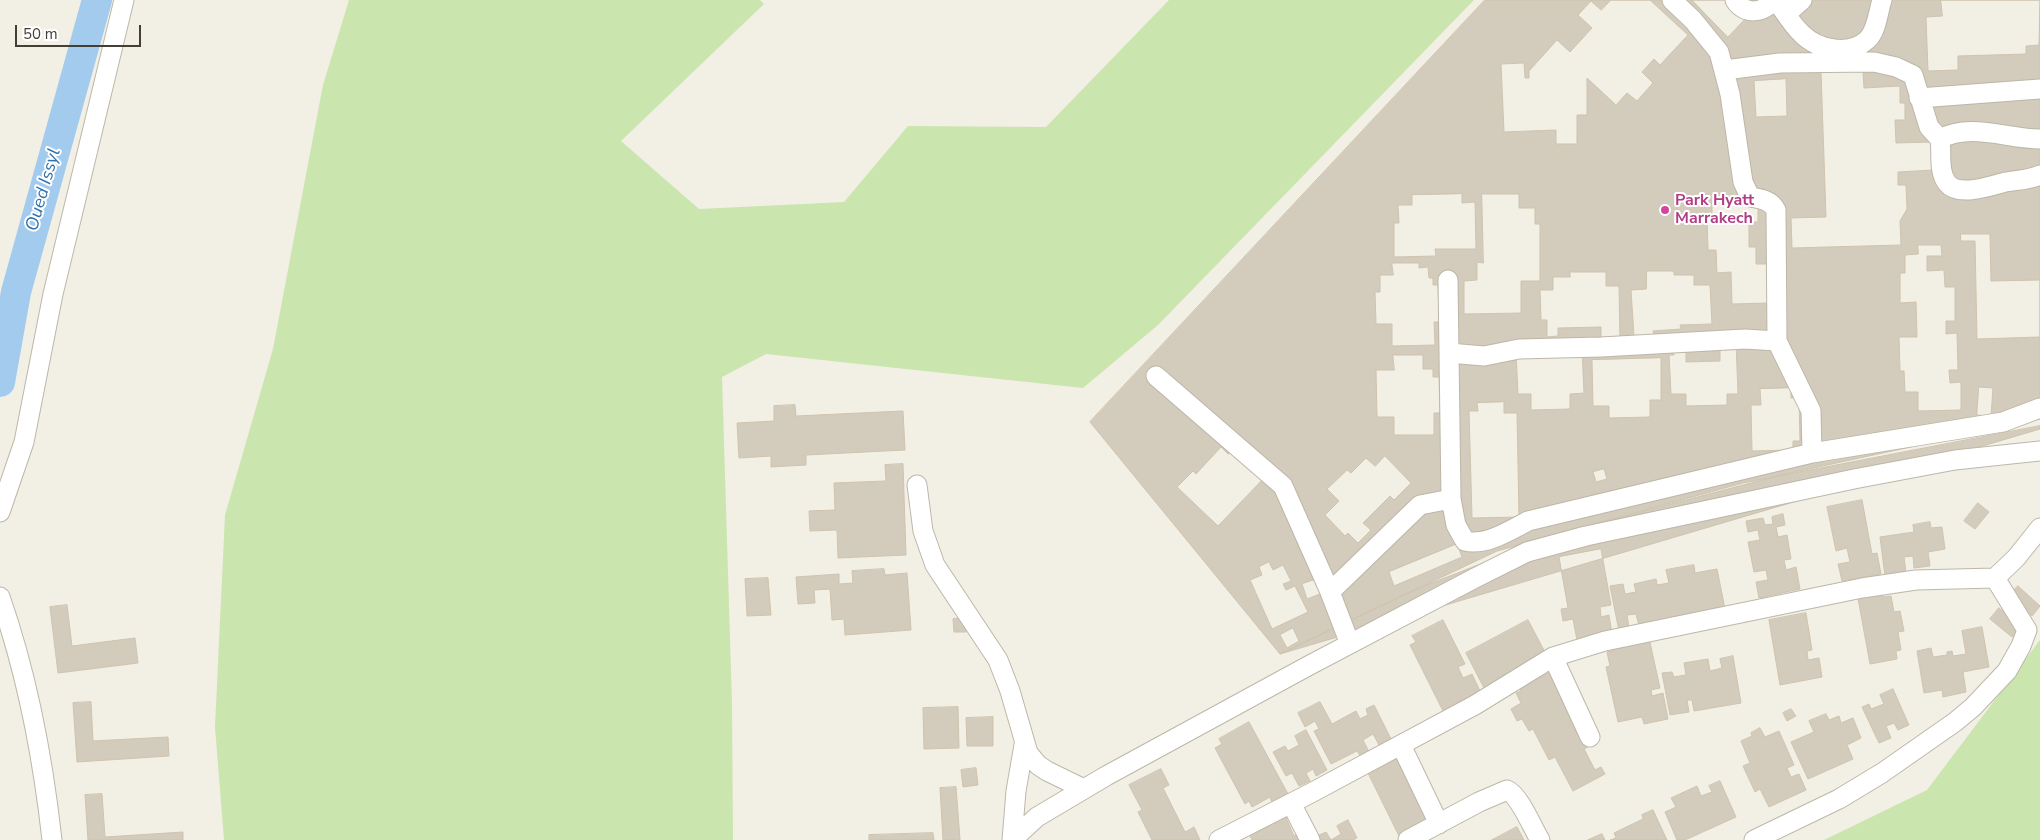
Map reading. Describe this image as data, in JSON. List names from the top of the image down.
{
  "water": ["Oued Issyl"],
  "places": ["Park Hyatt Marrakech"],
  "scale_bar": "50 m"
}
